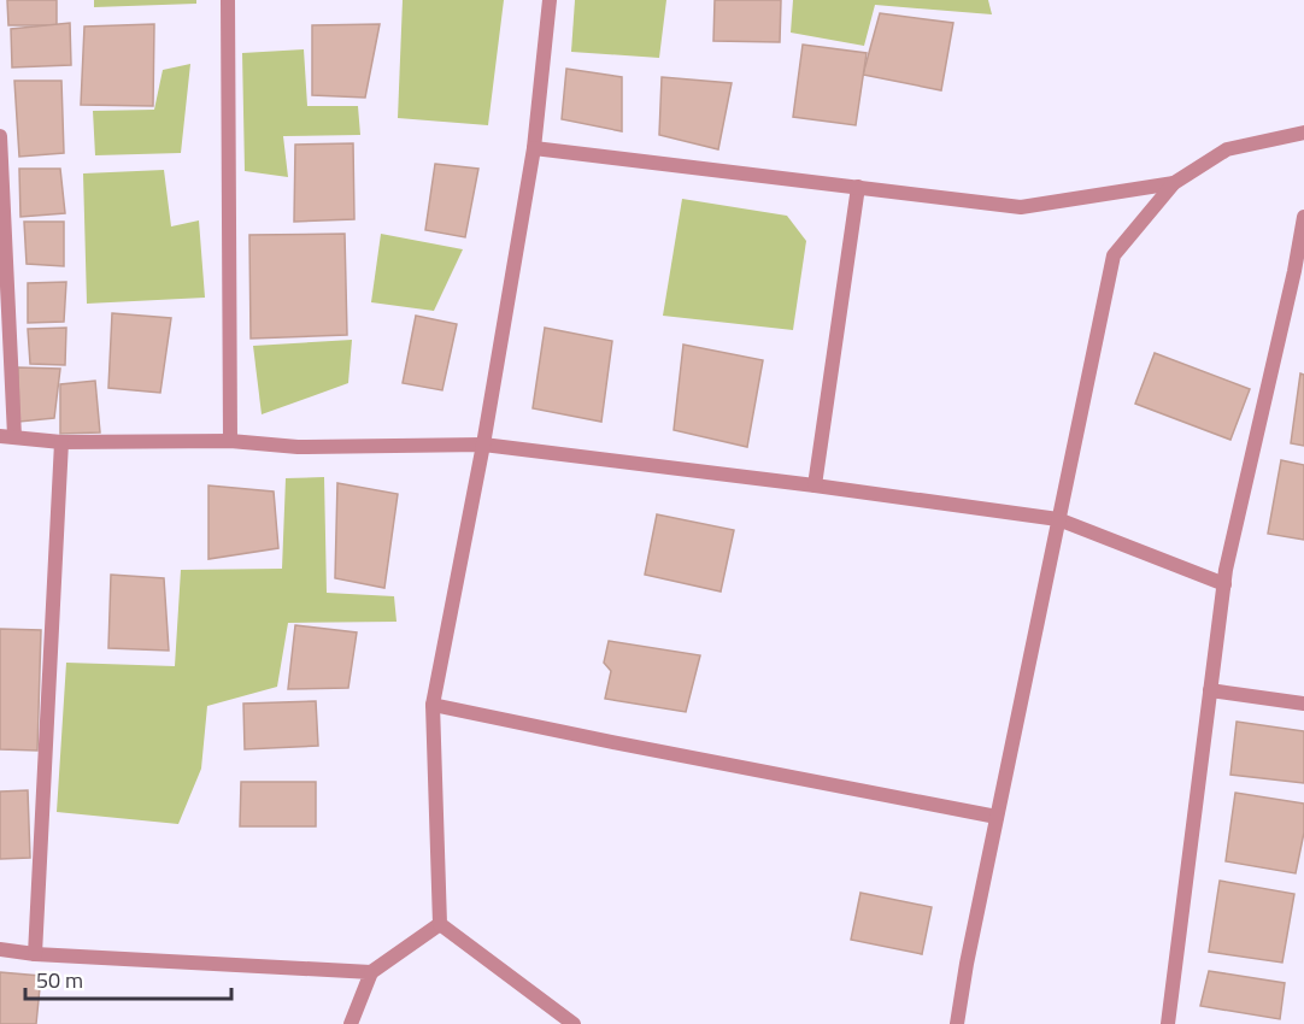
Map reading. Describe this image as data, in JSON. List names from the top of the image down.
{
  "scale_bar": "50 m"
}
